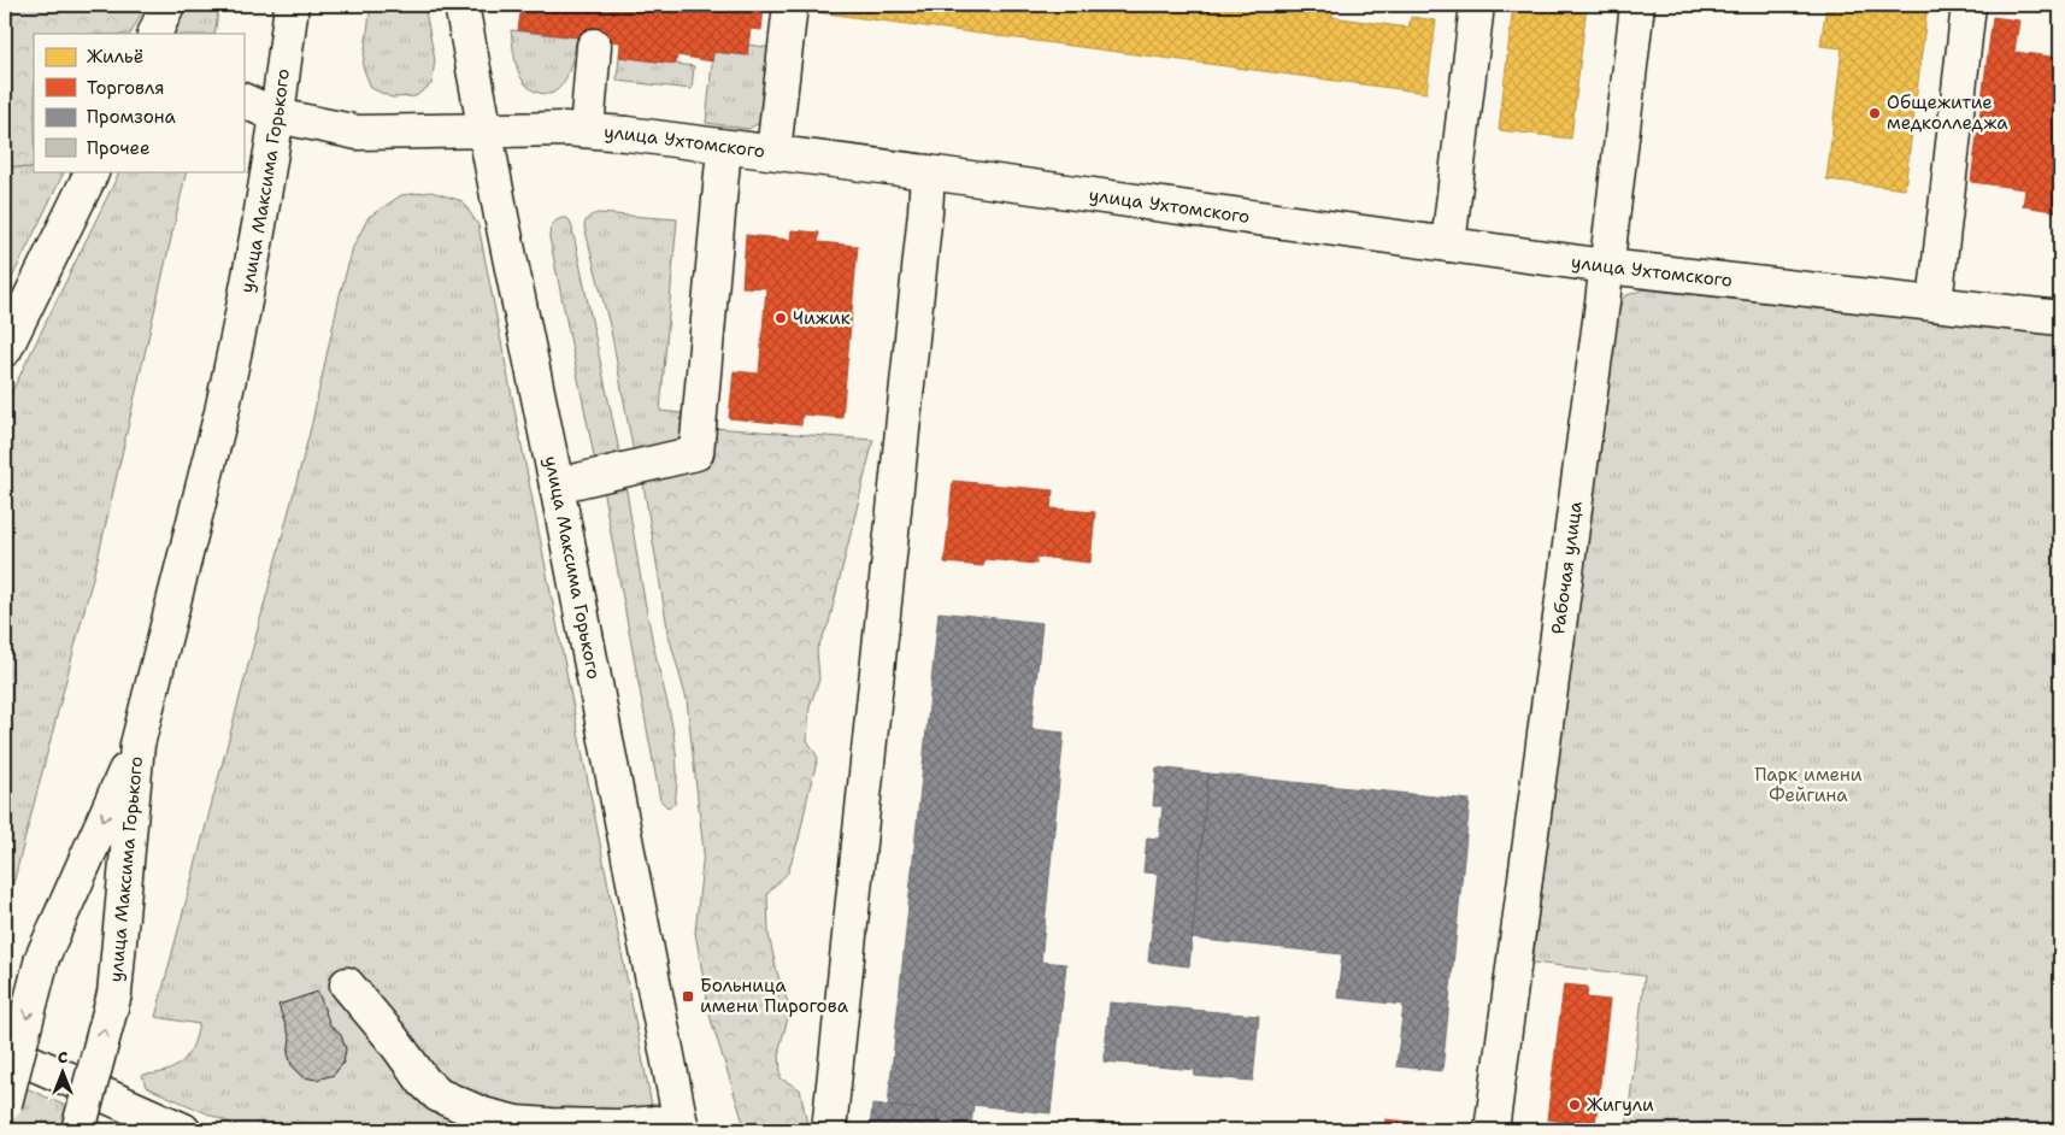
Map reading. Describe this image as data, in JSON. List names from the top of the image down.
{
  "streets": {
    "street": ["улица Ухтомского", "улица Максима Горького", "Рабочая улица"]
  },
  "crossings": [
    ["улица Ухтомского", "улица Максима Горького"],
    ["улица Ухтомского", "Рабочая улица"]
  ],
  "parks": ["Парк имени Фейгина"],
  "places": {
    "other": ["Общежитие медколледжа", "Чижик", "Жигули"],
    "transit": ["Больница имени Пирогова"]
  },
  "legend": [
    "Жильё",
    "Торговля",
    "Промзона",
    "Прочее"
  ],
  "north": "top"
}
